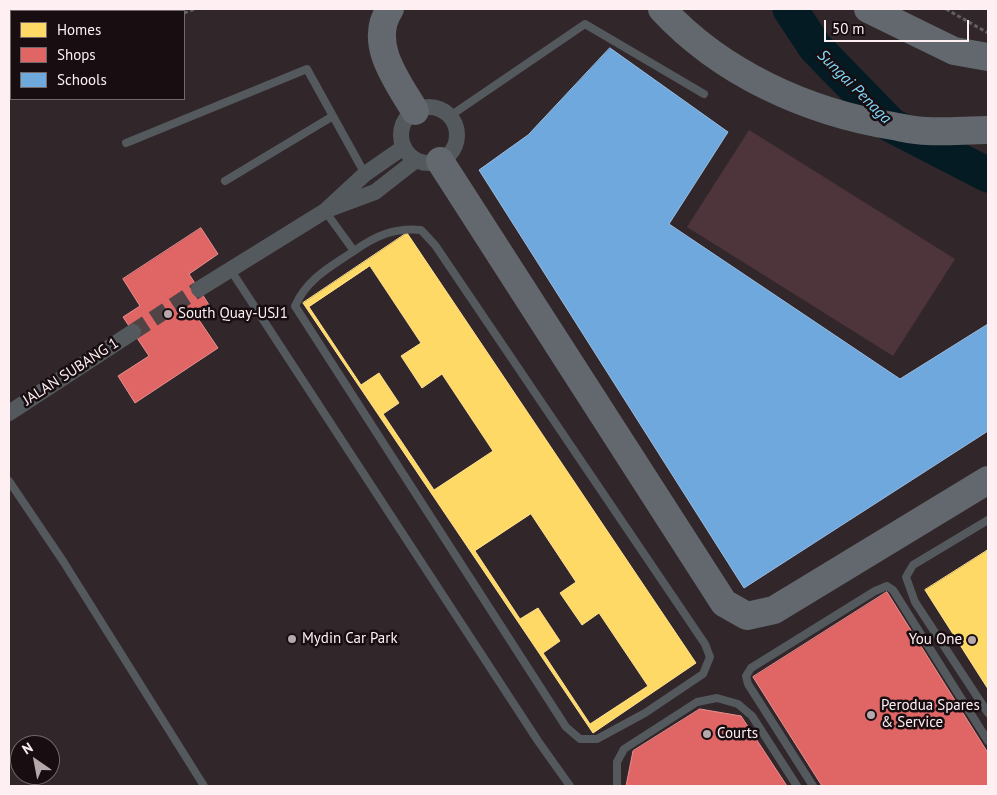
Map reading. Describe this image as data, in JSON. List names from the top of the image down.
{
  "streets": {
    "street": ["JALAN SUBANG 1"]
  },
  "water": ["Sungai Penaga"],
  "places": [
    "South Quay-USJ1",
    "Mydin Car Park",
    "You One",
    "Perodua Spares & Service",
    "Courts"
  ],
  "legend": ["Homes", "Shops", "Schools"],
  "scale_bar": "50 m",
  "north": "top left"
}
